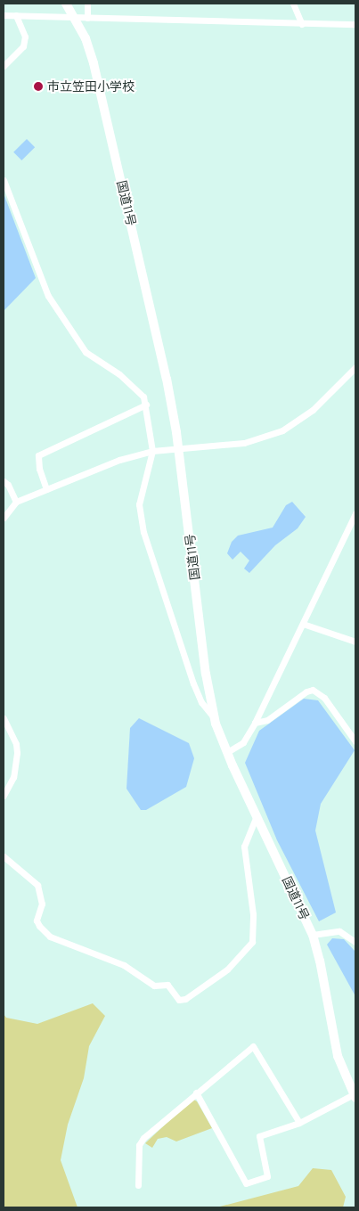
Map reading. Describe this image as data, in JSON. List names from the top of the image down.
{
  "streets": {
    "highway": ["国道11号"]
  },
  "places": ["市立笠田小学校"]
}
